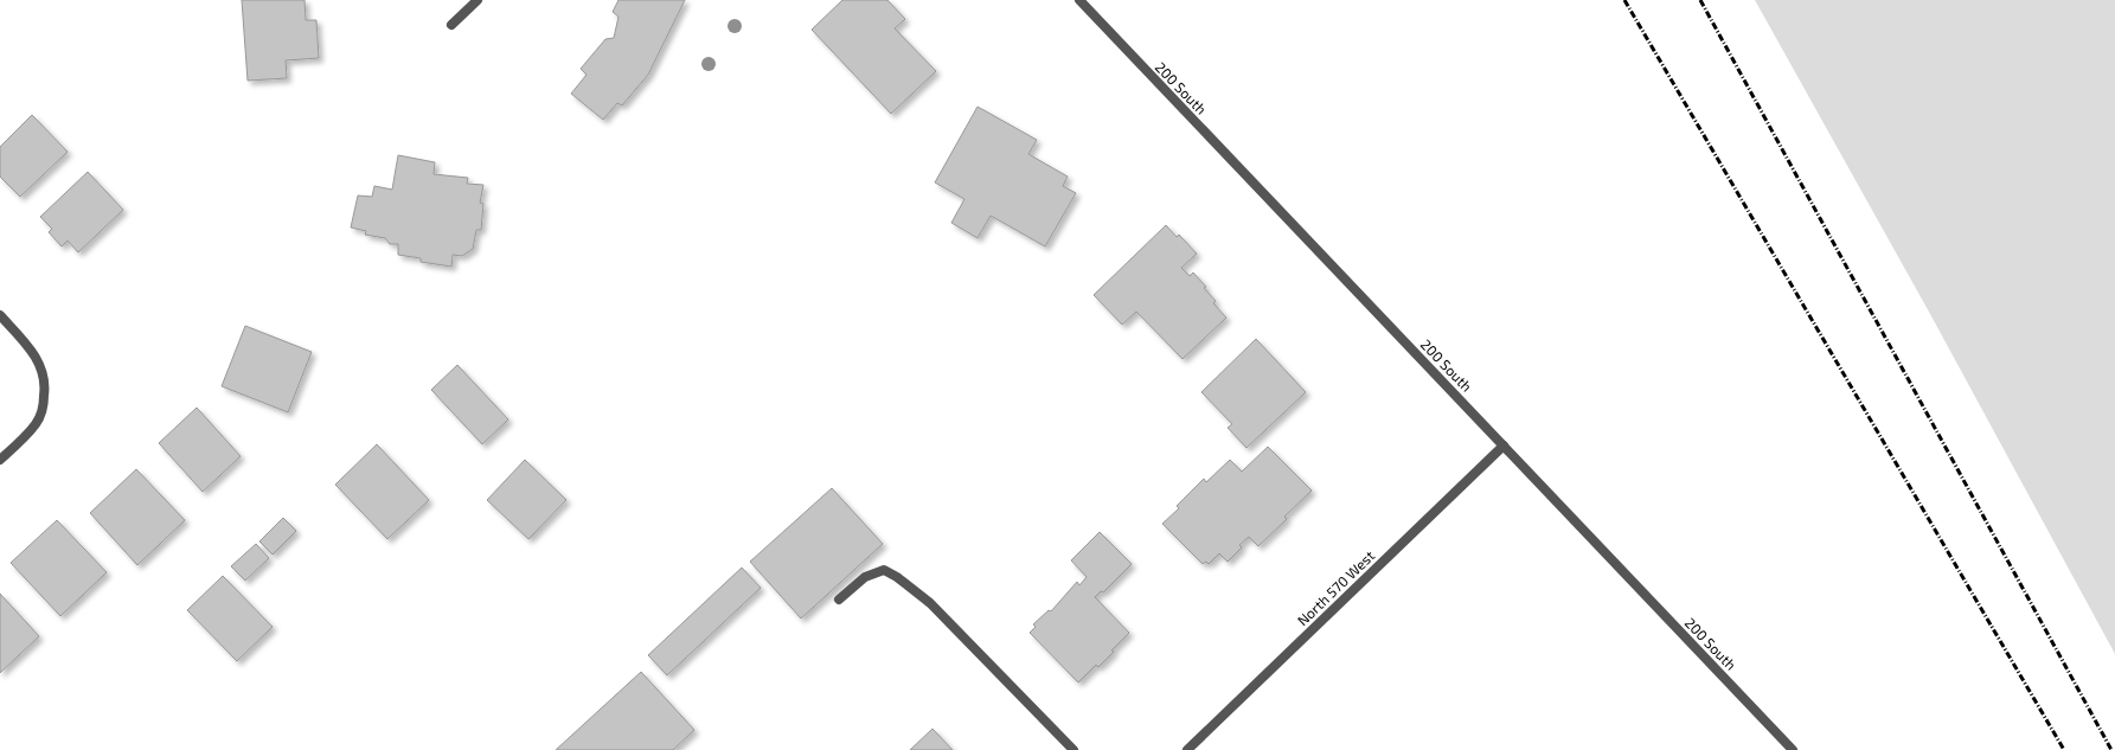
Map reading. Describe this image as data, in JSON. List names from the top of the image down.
{
  "streets": {
    "street": ["200 South", "North 570 West"]
  },
  "crossings": [
    ["200 South", "North 570 West"]
  ]
}
